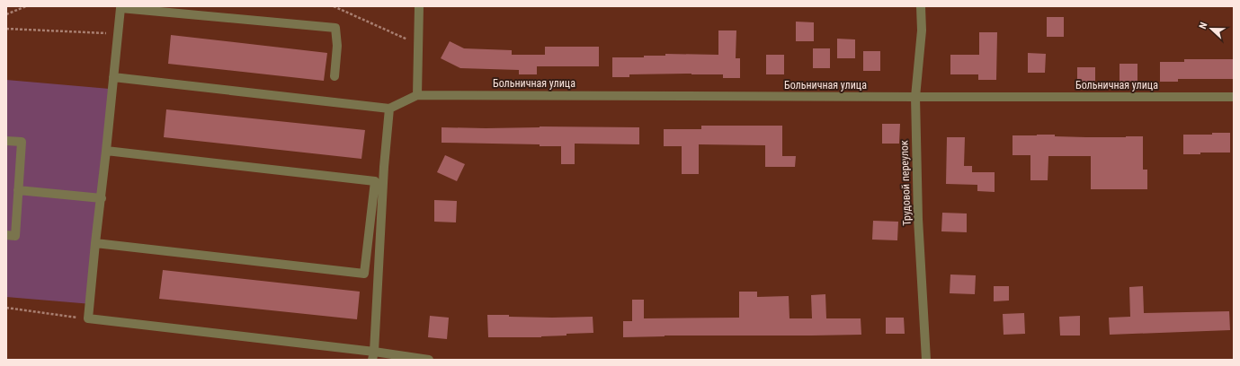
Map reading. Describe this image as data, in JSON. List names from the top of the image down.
{
  "streets": {
    "street": ["Больничная улица", "Трудовой переулок"]
  },
  "crossings": [
    ["Больничная улица", "Трудовой переулок"]
  ],
  "north": "left"
}
